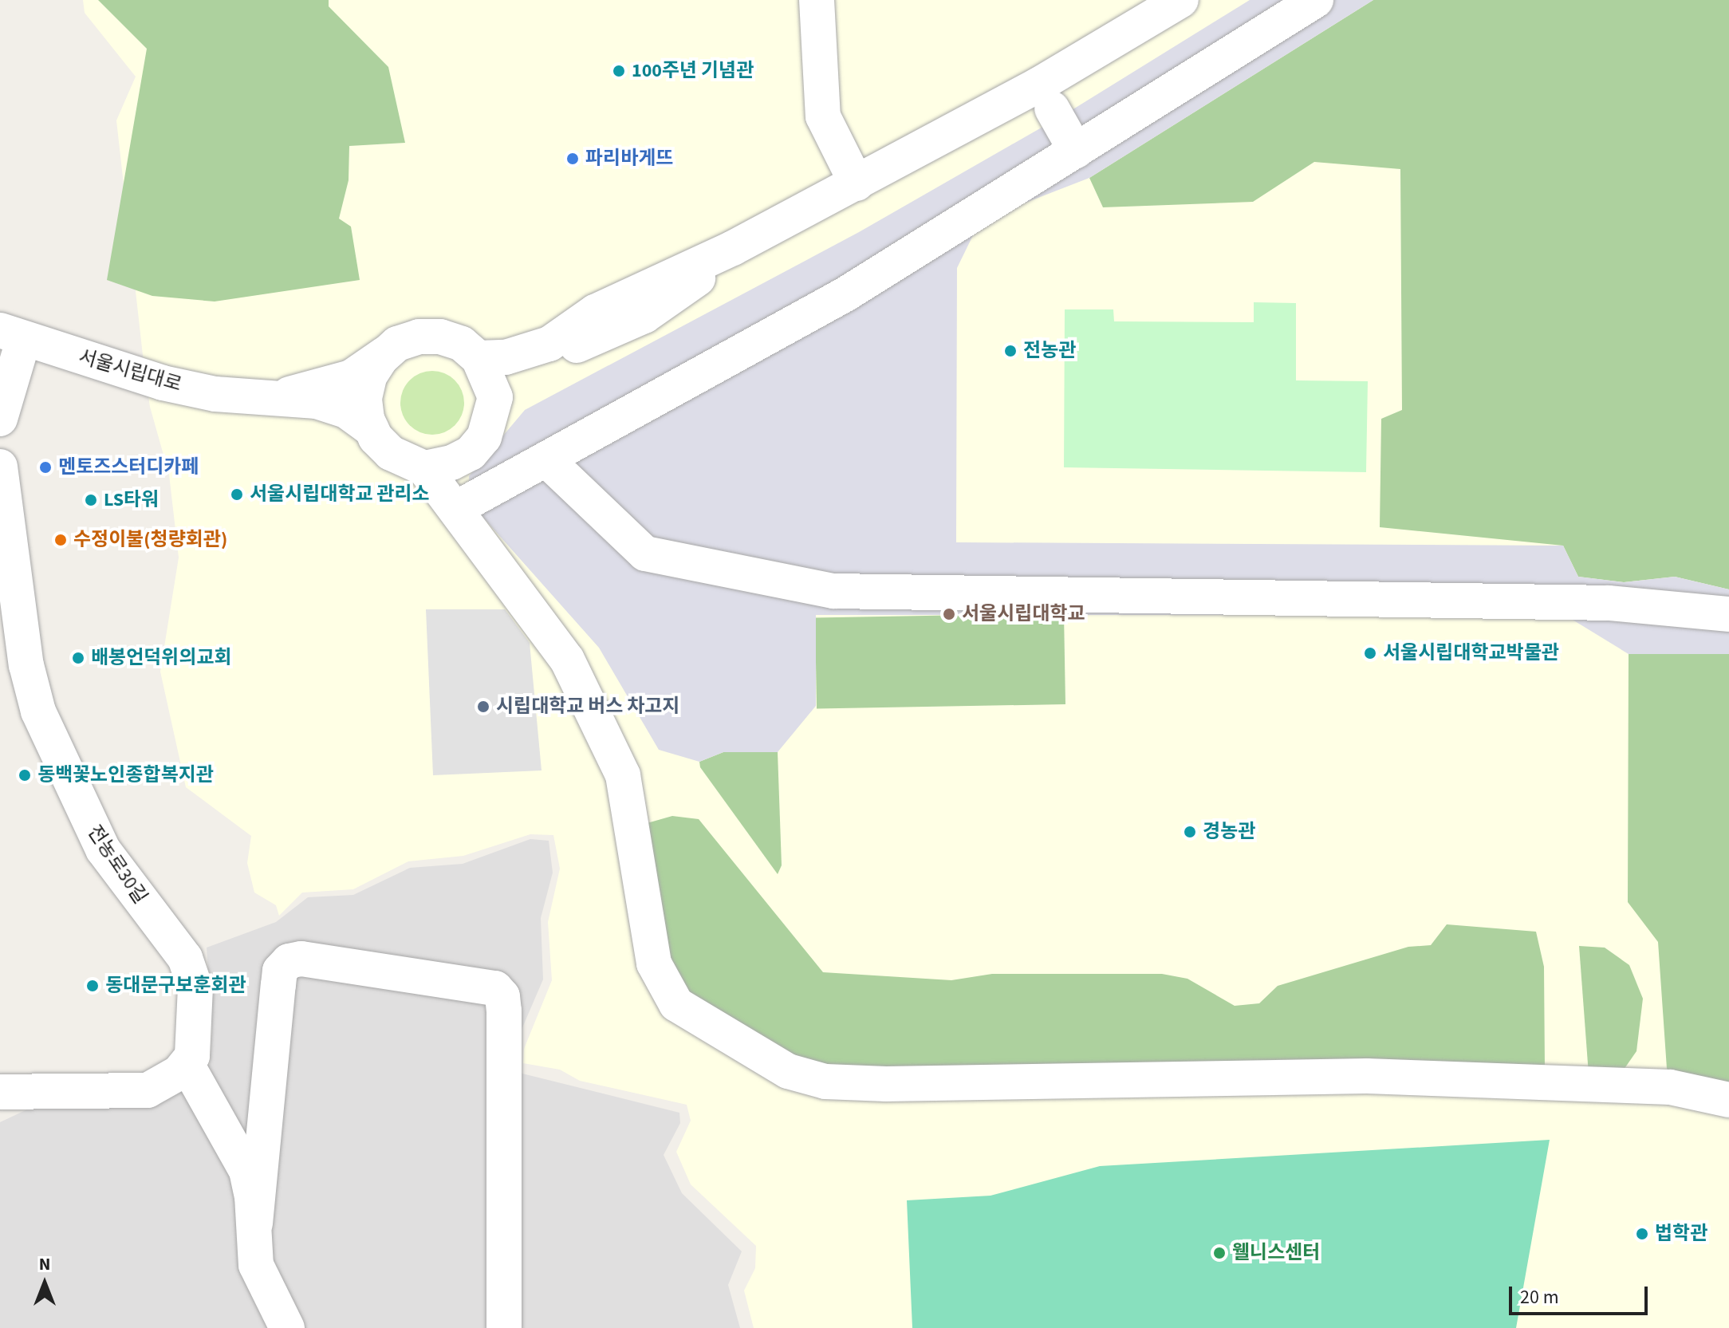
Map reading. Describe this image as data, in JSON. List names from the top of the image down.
{
  "streets": {
    "street": ["서울시립대로", "전농로30길"]
  },
  "places": [
    "100주년 기념관",
    "파리바게뜨",
    "전농관",
    "멘토즈스터디카페",
    "서울시립대학교 관리소",
    "LS타워",
    "수정이불(청량회관)",
    "서울시립대학교",
    "서울시립대학교박물관",
    "배봉언덕위의교회",
    "시립대학교 버스 차고지",
    "동백꽃노인종합복지관",
    "경농관",
    "동대문구보훈회관",
    "법학관",
    "웰니스센터"
  ],
  "scale_bar": "20 m",
  "north": "top"
}
